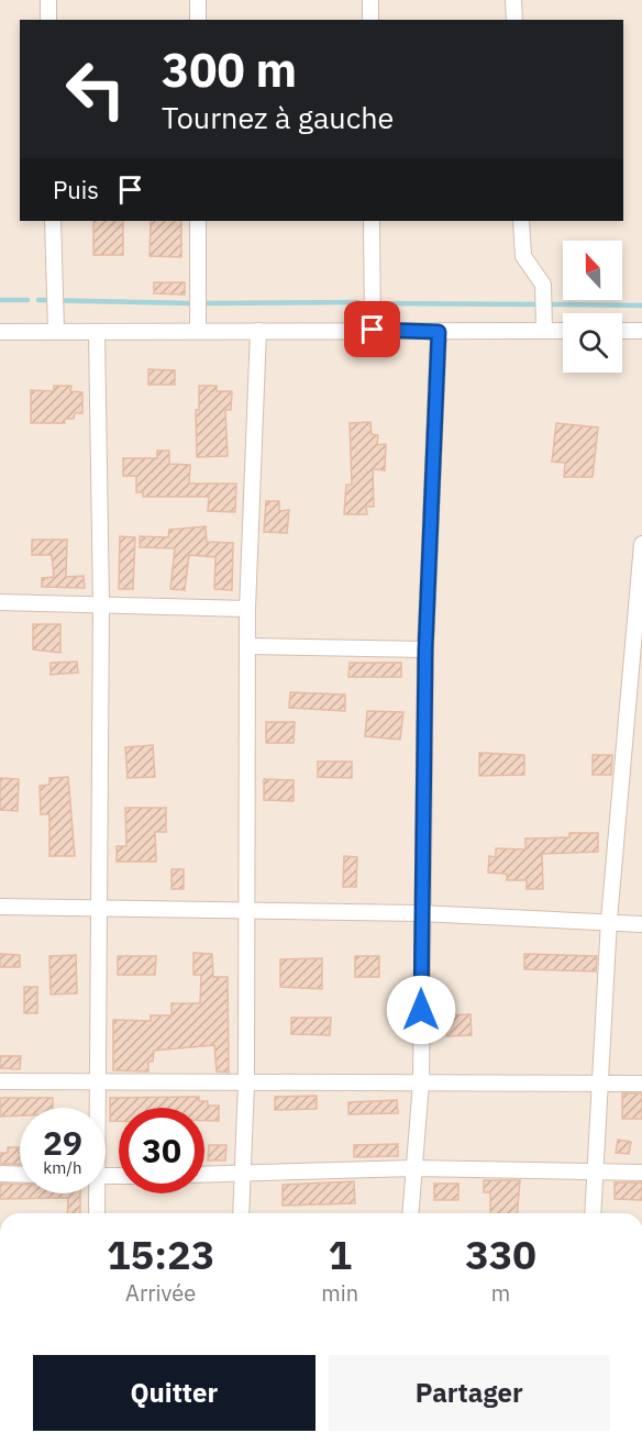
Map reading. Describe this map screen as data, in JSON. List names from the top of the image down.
{
  "north": "top",
  "page": {
    "turn": ["300 m", "Tournez à gauche"],
    "then": "Puis",
    "speed": "29 km/h",
    "limit": "30",
    "eta": [
      "15:23",
      "Arrivée",
      "1",
      "min",
      "330",
      "m"
    ],
    "buttons": ["Quitter", "Partager"]
  }
}
